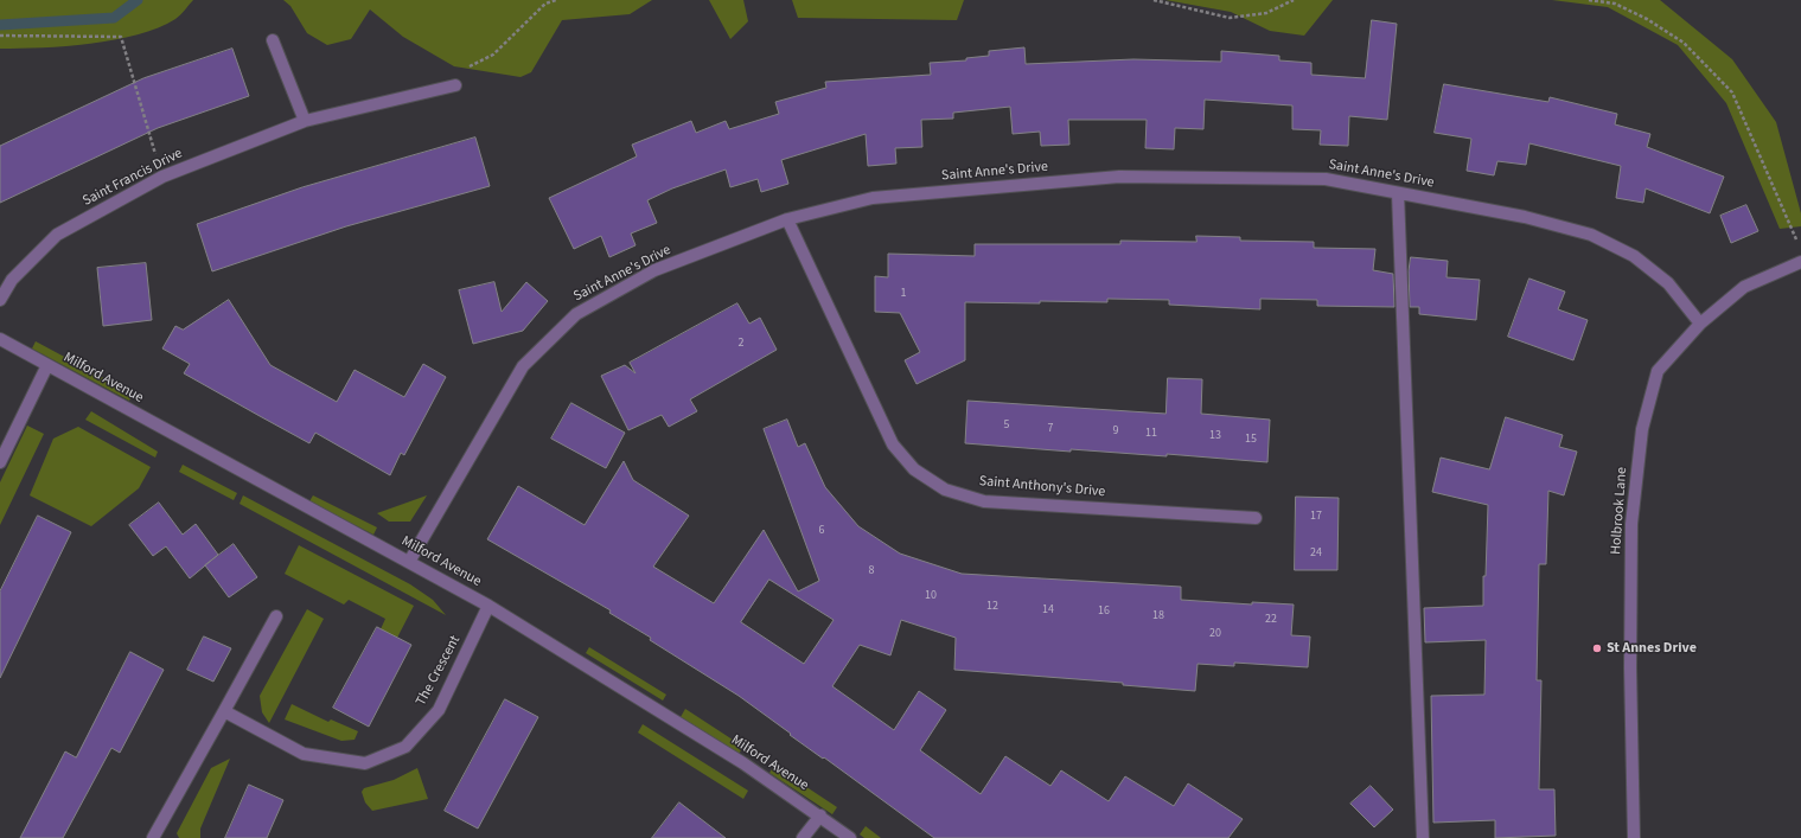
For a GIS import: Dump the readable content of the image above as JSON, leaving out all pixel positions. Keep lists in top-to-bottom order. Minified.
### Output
{"streets":{"street":["Saint Anne's Drive","Saint Francis Drive","Milford Avenue","Saint Anthony's Drive","Holbrook Lane","The Crescent"]},"crossings":[["Saint Anne's Drive","Milford Avenue"],["Saint Anne's Drive","Saint Anthony's Drive"],["Saint Anne's Drive","Holbrook Lane"],["Milford Avenue","The Crescent"]],"places":["St Annes Drive"],"house_numbers":["1","2","5","7","9","11","13","15","17","6","24","8","10","12","14","16","18","22","20"]}
